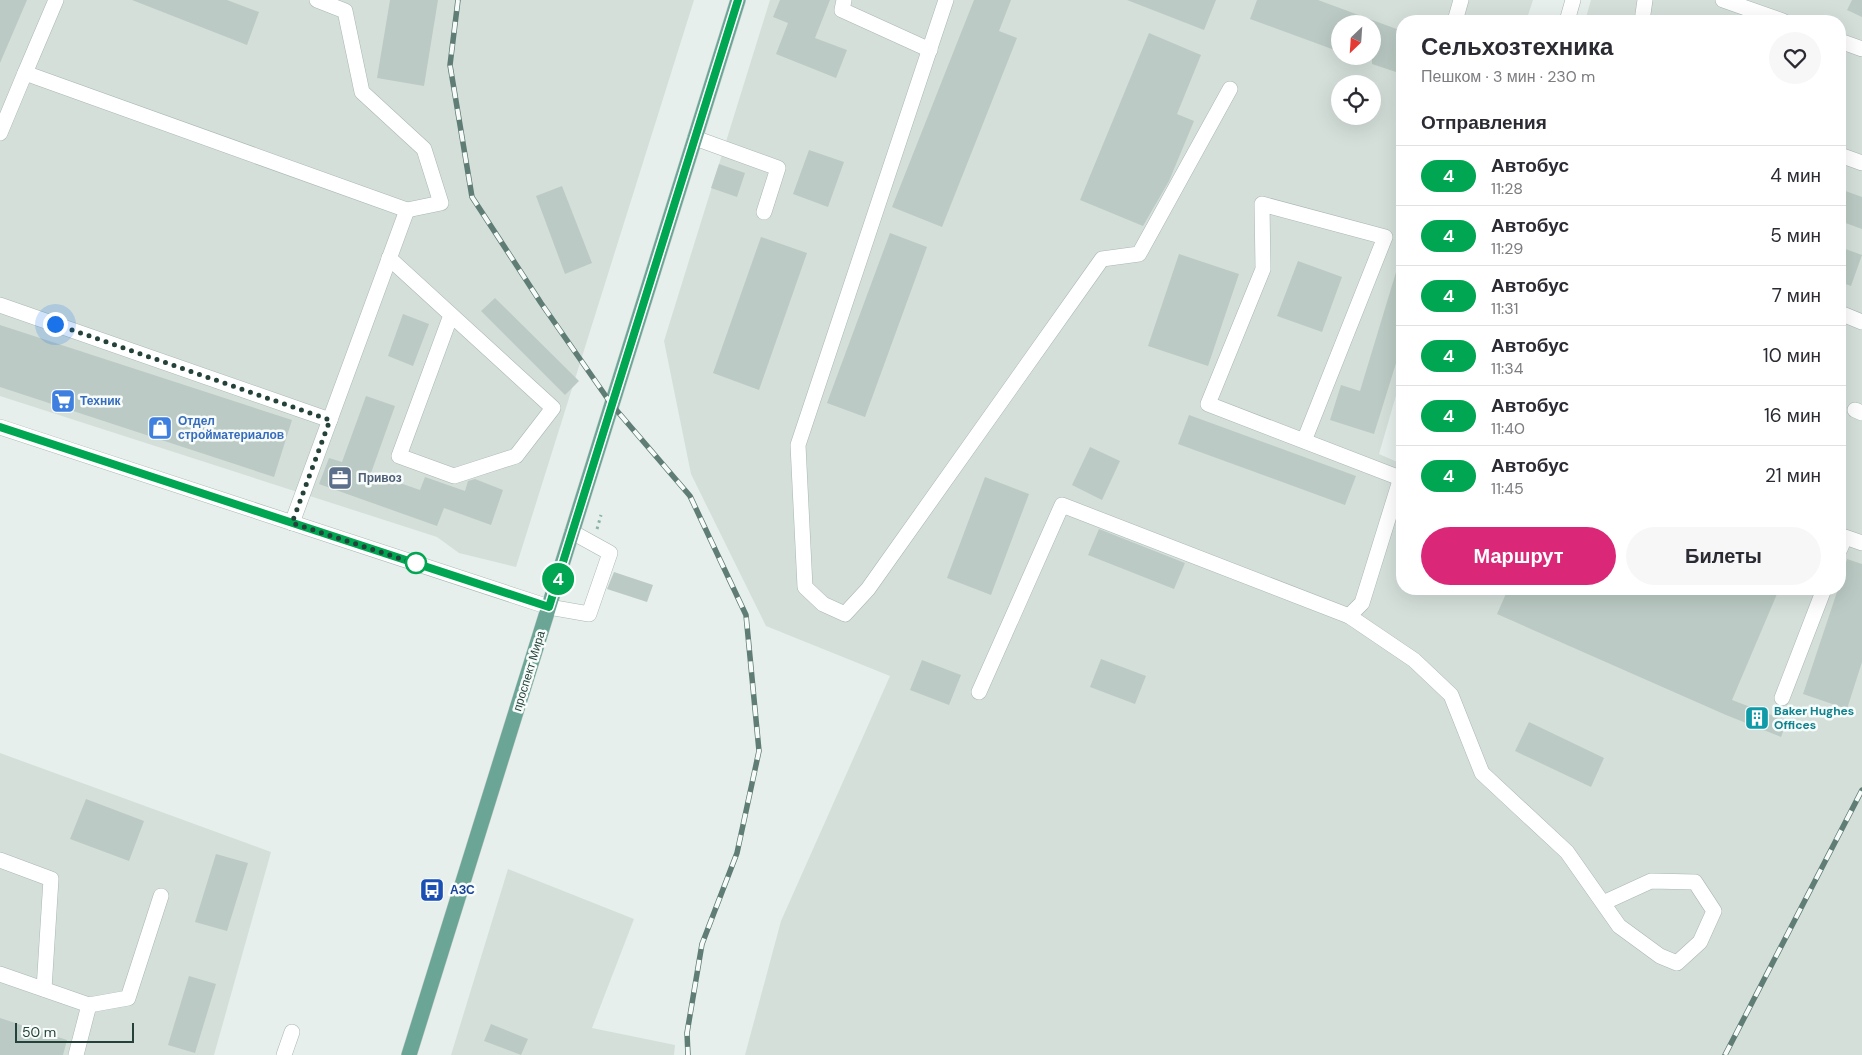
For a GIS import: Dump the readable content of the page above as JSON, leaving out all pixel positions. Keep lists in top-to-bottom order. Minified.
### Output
{"streets":{"main road":["проспект Мира"]},"places":{"supermarket":["Техник"],"shop":["Отдел стройматериалов"],"office":["Привоз"],"building":["Baker Hughes Offices"],"bus stop":["АЗС"]},"lines":["bus line 4"],"scale_bar":"50 m","north":"bottom left","page":{"on_map":"4","heading":[["Сельхозтехника","Пешком · 3 мин · 230 m"],"Отправления"],"list":[{"mark":"4","name":"Автобус","note":"11:28","value":"4 мин"},{"mark":"4","name":"Автобус","note":"11:29","value":"5 мин"},{"mark":"4","name":"Автобус","note":"11:31","value":"7 мин"},{"mark":"4","name":"Автобус","note":"11:34","value":"10 мин"},{"mark":"4","name":"Автобус","note":"11:40","value":"16 мин"},{"mark":"4","name":"Автобус","note":"11:45","value":"21 мин"}],"buttons":["Маршрут","Билеты"],"scale":"50 m"}}
